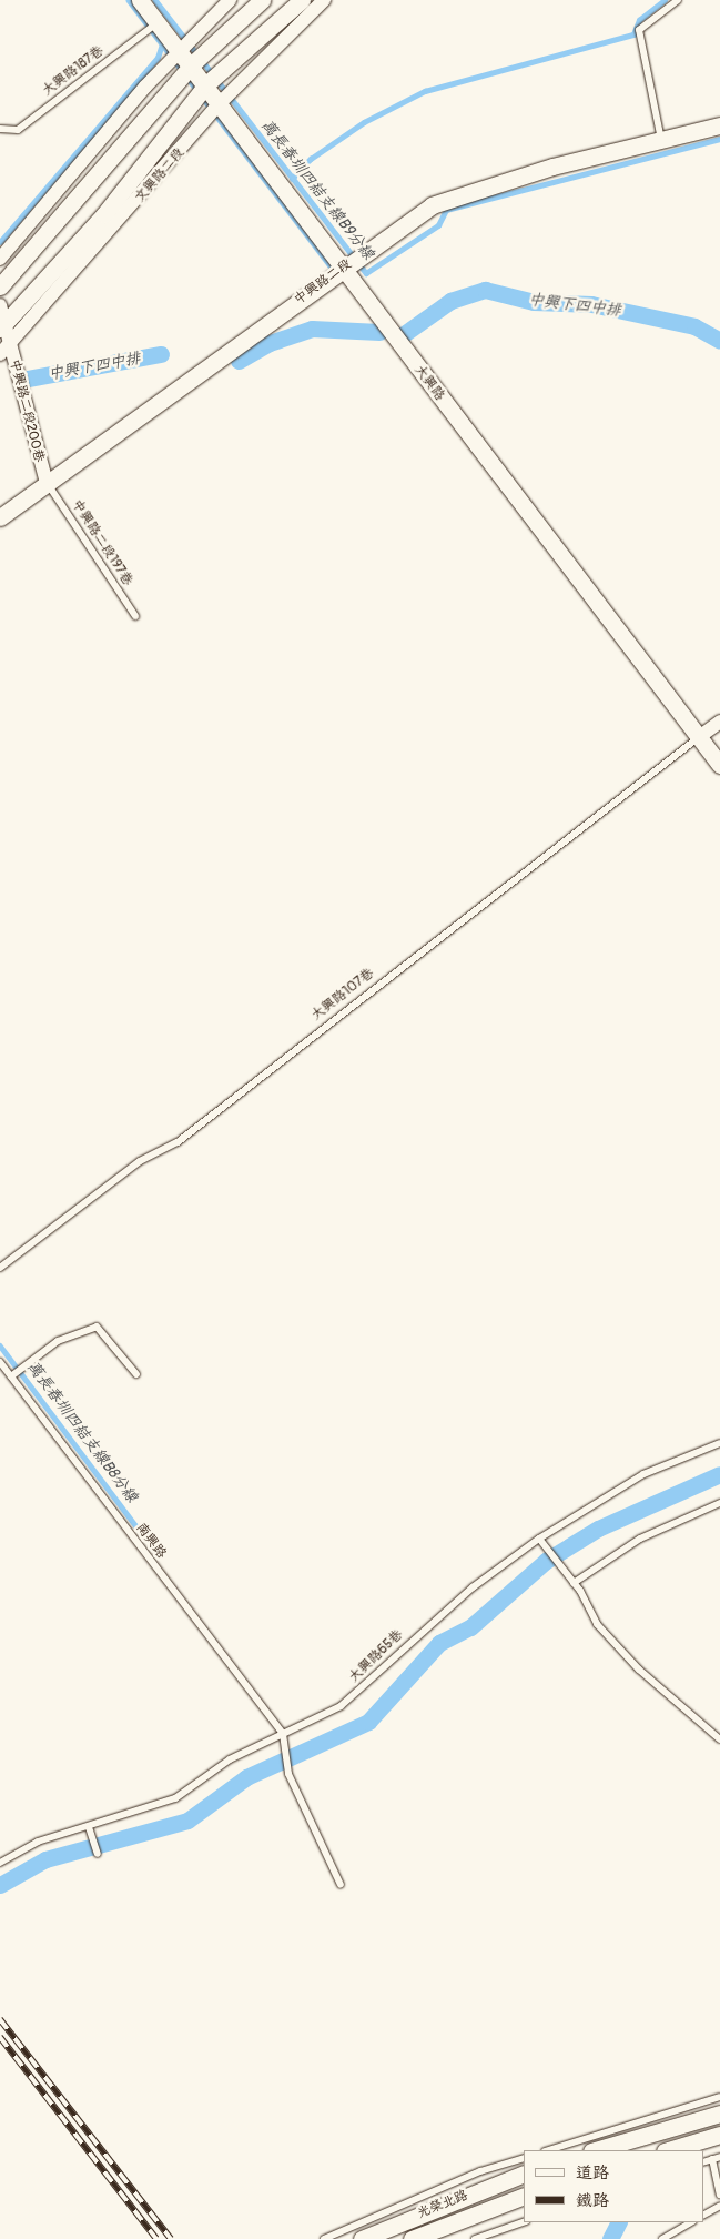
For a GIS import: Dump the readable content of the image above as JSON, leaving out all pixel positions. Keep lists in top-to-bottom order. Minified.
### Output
{"streets":{"street":["文興路二段","中興路二段","大興路","中興路二段200巷","光榮北路"],"lane":["大興路187巷","中興路二段197巷","大興路107巷","南興路","大興路65巷"]},"crossings":[["大興路187巷","大興路"],["文興路二段","大興路"],["文興路二段","中興路二段200巷"],["中興路二段","大興路"],["中興路二段","中興路二段200巷"],["中興路二段","中興路二段197巷"],["大興路","大興路107巷"],["中興路二段200巷","中興路二段197巷"],["南興路","大興路65巷"]],"water":["萬長春圳四結支線B9分線","中興下四中排","萬長春圳四結支線B8分線"],"legend":["道路","鐵路"]}
